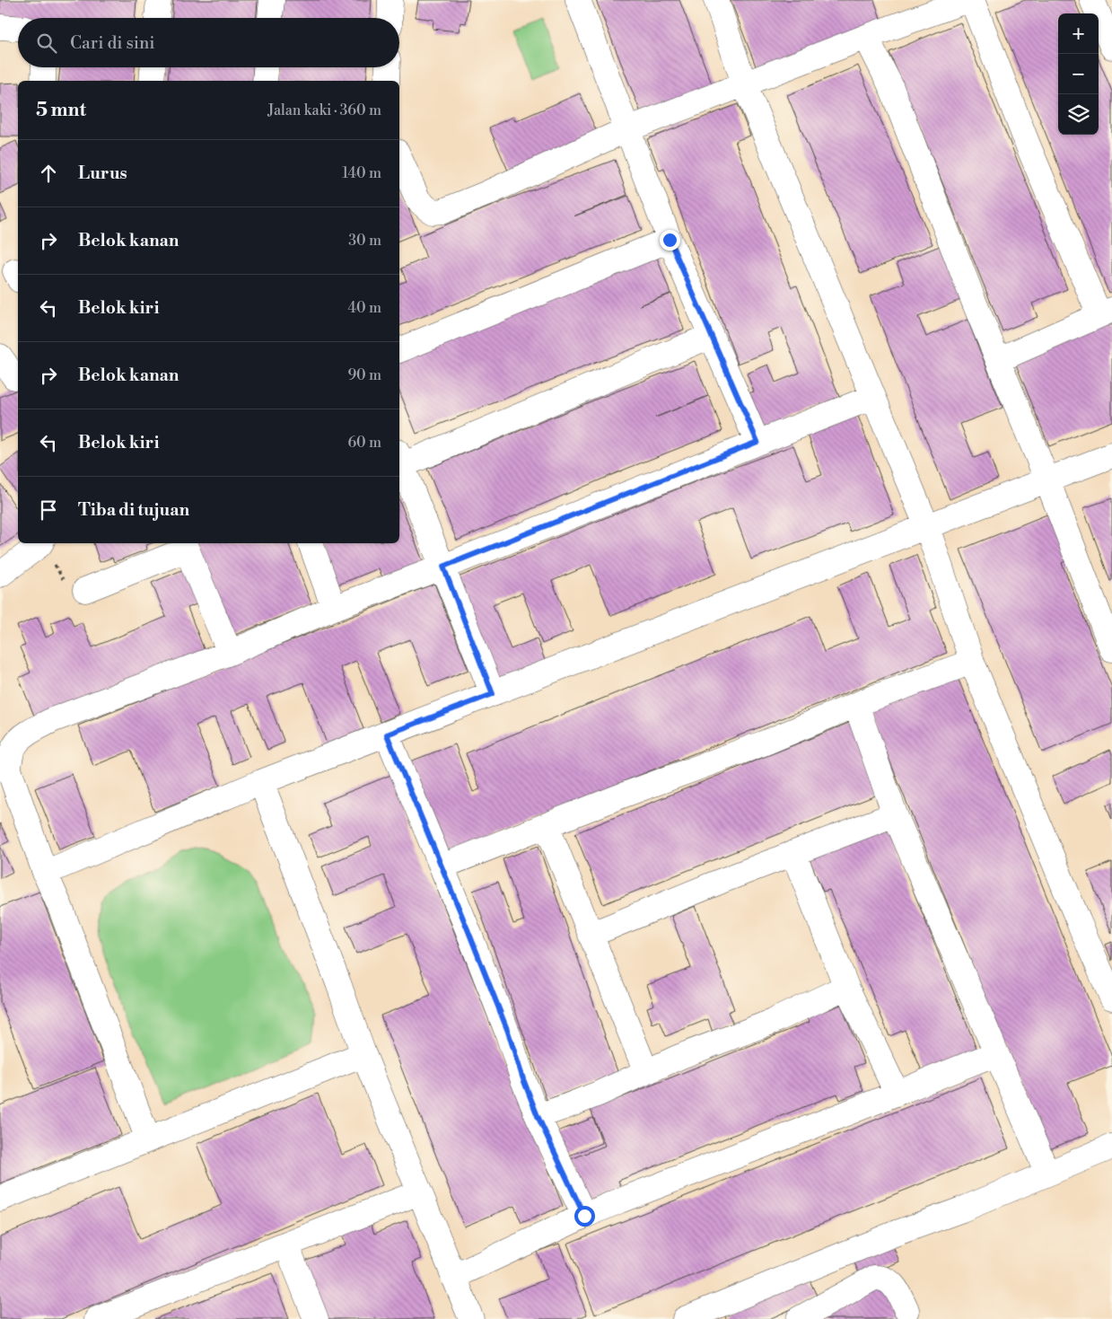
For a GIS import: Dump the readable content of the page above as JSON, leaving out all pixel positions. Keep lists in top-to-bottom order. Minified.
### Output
{"page":{"map_buttons":["+","−"],"search":"Cari di sini","heading":["5 mnt","Jalan kaki · 360 m"],"list":[["Lurus","140 m"],["Belok kanan","30 m"],["Belok kiri","40 m"],["Belok kanan","90 m"],["Belok kiri","60 m"],"Tiba di tujuan"]}}
